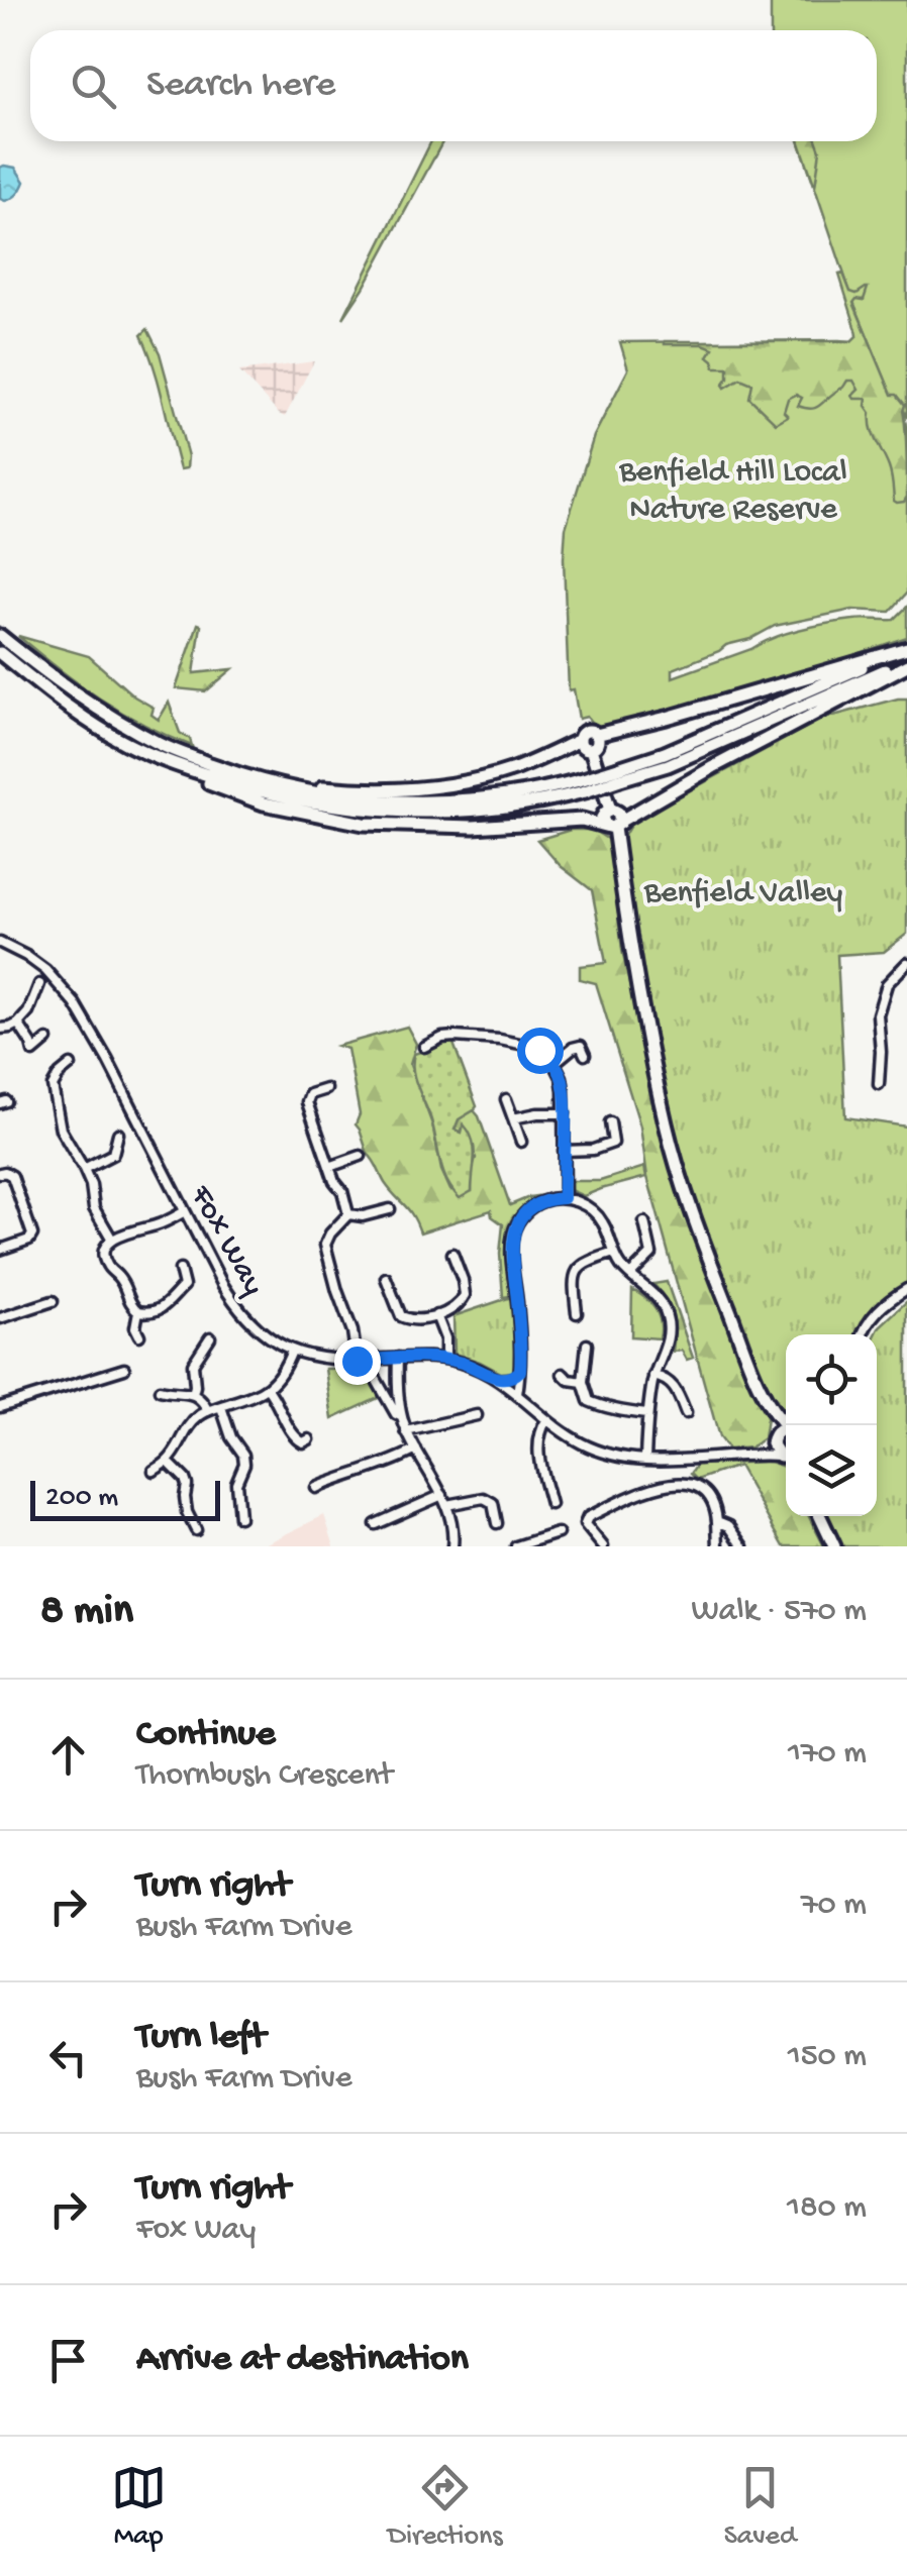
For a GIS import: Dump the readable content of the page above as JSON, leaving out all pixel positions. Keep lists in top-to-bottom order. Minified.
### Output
{"streets":{"street":["Fox Way"]},"parks":["Benfield Hill Local Nature Reserve","Benfield Valley"],"scale_bar":"200 m","page":{"search":"Search here","scale":"200 m","heading":["8 min","Walk · 570 m"],"list":[["Continue","Thornbush Crescent","170 m"],["Turn right","Bush Farm Drive","70 m"],["Turn left","Bush Farm Drive","150 m"],["Turn right","Fox Way","180 m"],"Arrive at destination"],"nav":["Map","Directions","Saved"]}}
